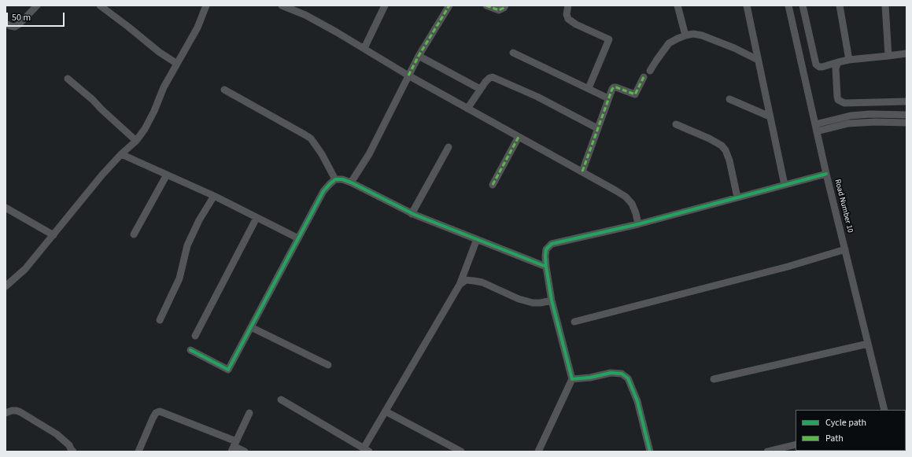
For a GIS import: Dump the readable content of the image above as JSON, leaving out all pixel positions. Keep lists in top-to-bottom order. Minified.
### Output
{"streets":{"street":["Road Number 10"]},"legend":["Cycle path","Path"],"scale_bar":"50 m"}
